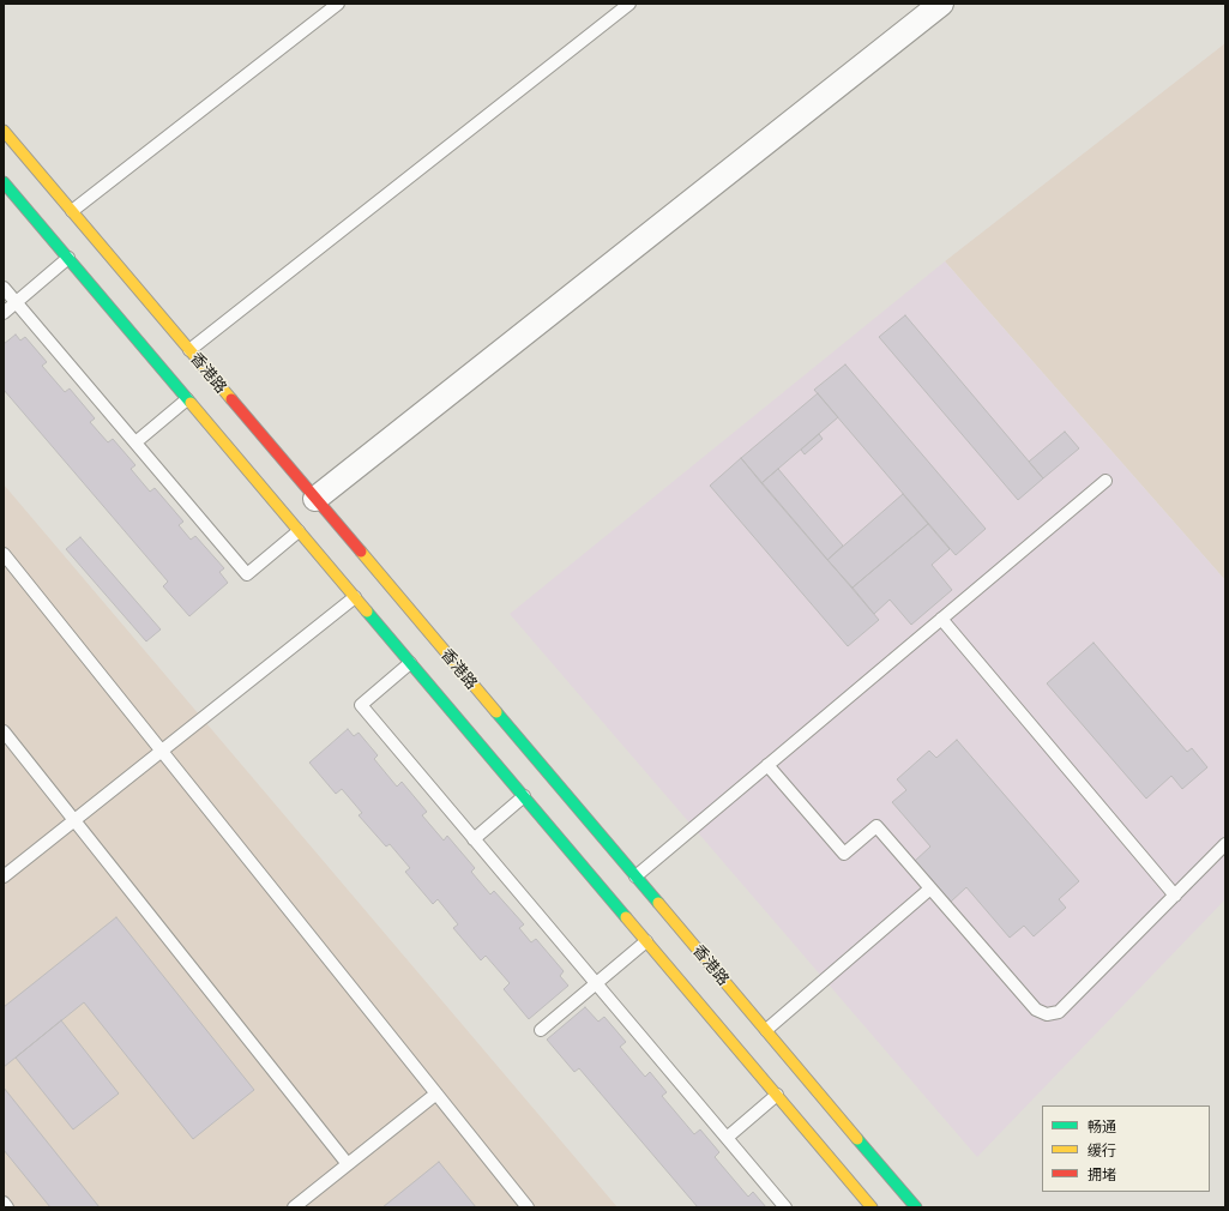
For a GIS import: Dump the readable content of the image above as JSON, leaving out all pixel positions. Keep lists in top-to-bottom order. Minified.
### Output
{"streets":{"main road":["香港路"]},"legend":["畅通","缓行","拥堵"]}
